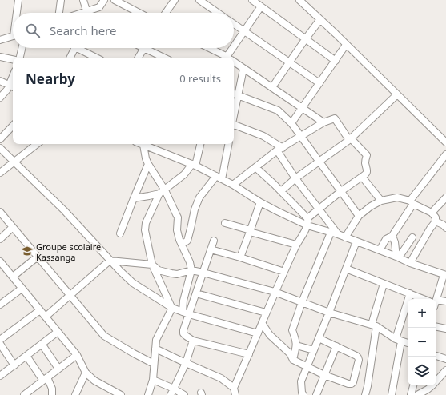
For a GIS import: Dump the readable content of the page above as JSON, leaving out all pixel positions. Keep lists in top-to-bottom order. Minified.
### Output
{"places":{"school or university":["Groupe scolaire Kassanga"]},"page":{"search":"Search here","heading":["Nearby","0 results"],"map_buttons":["+","−"]}}
